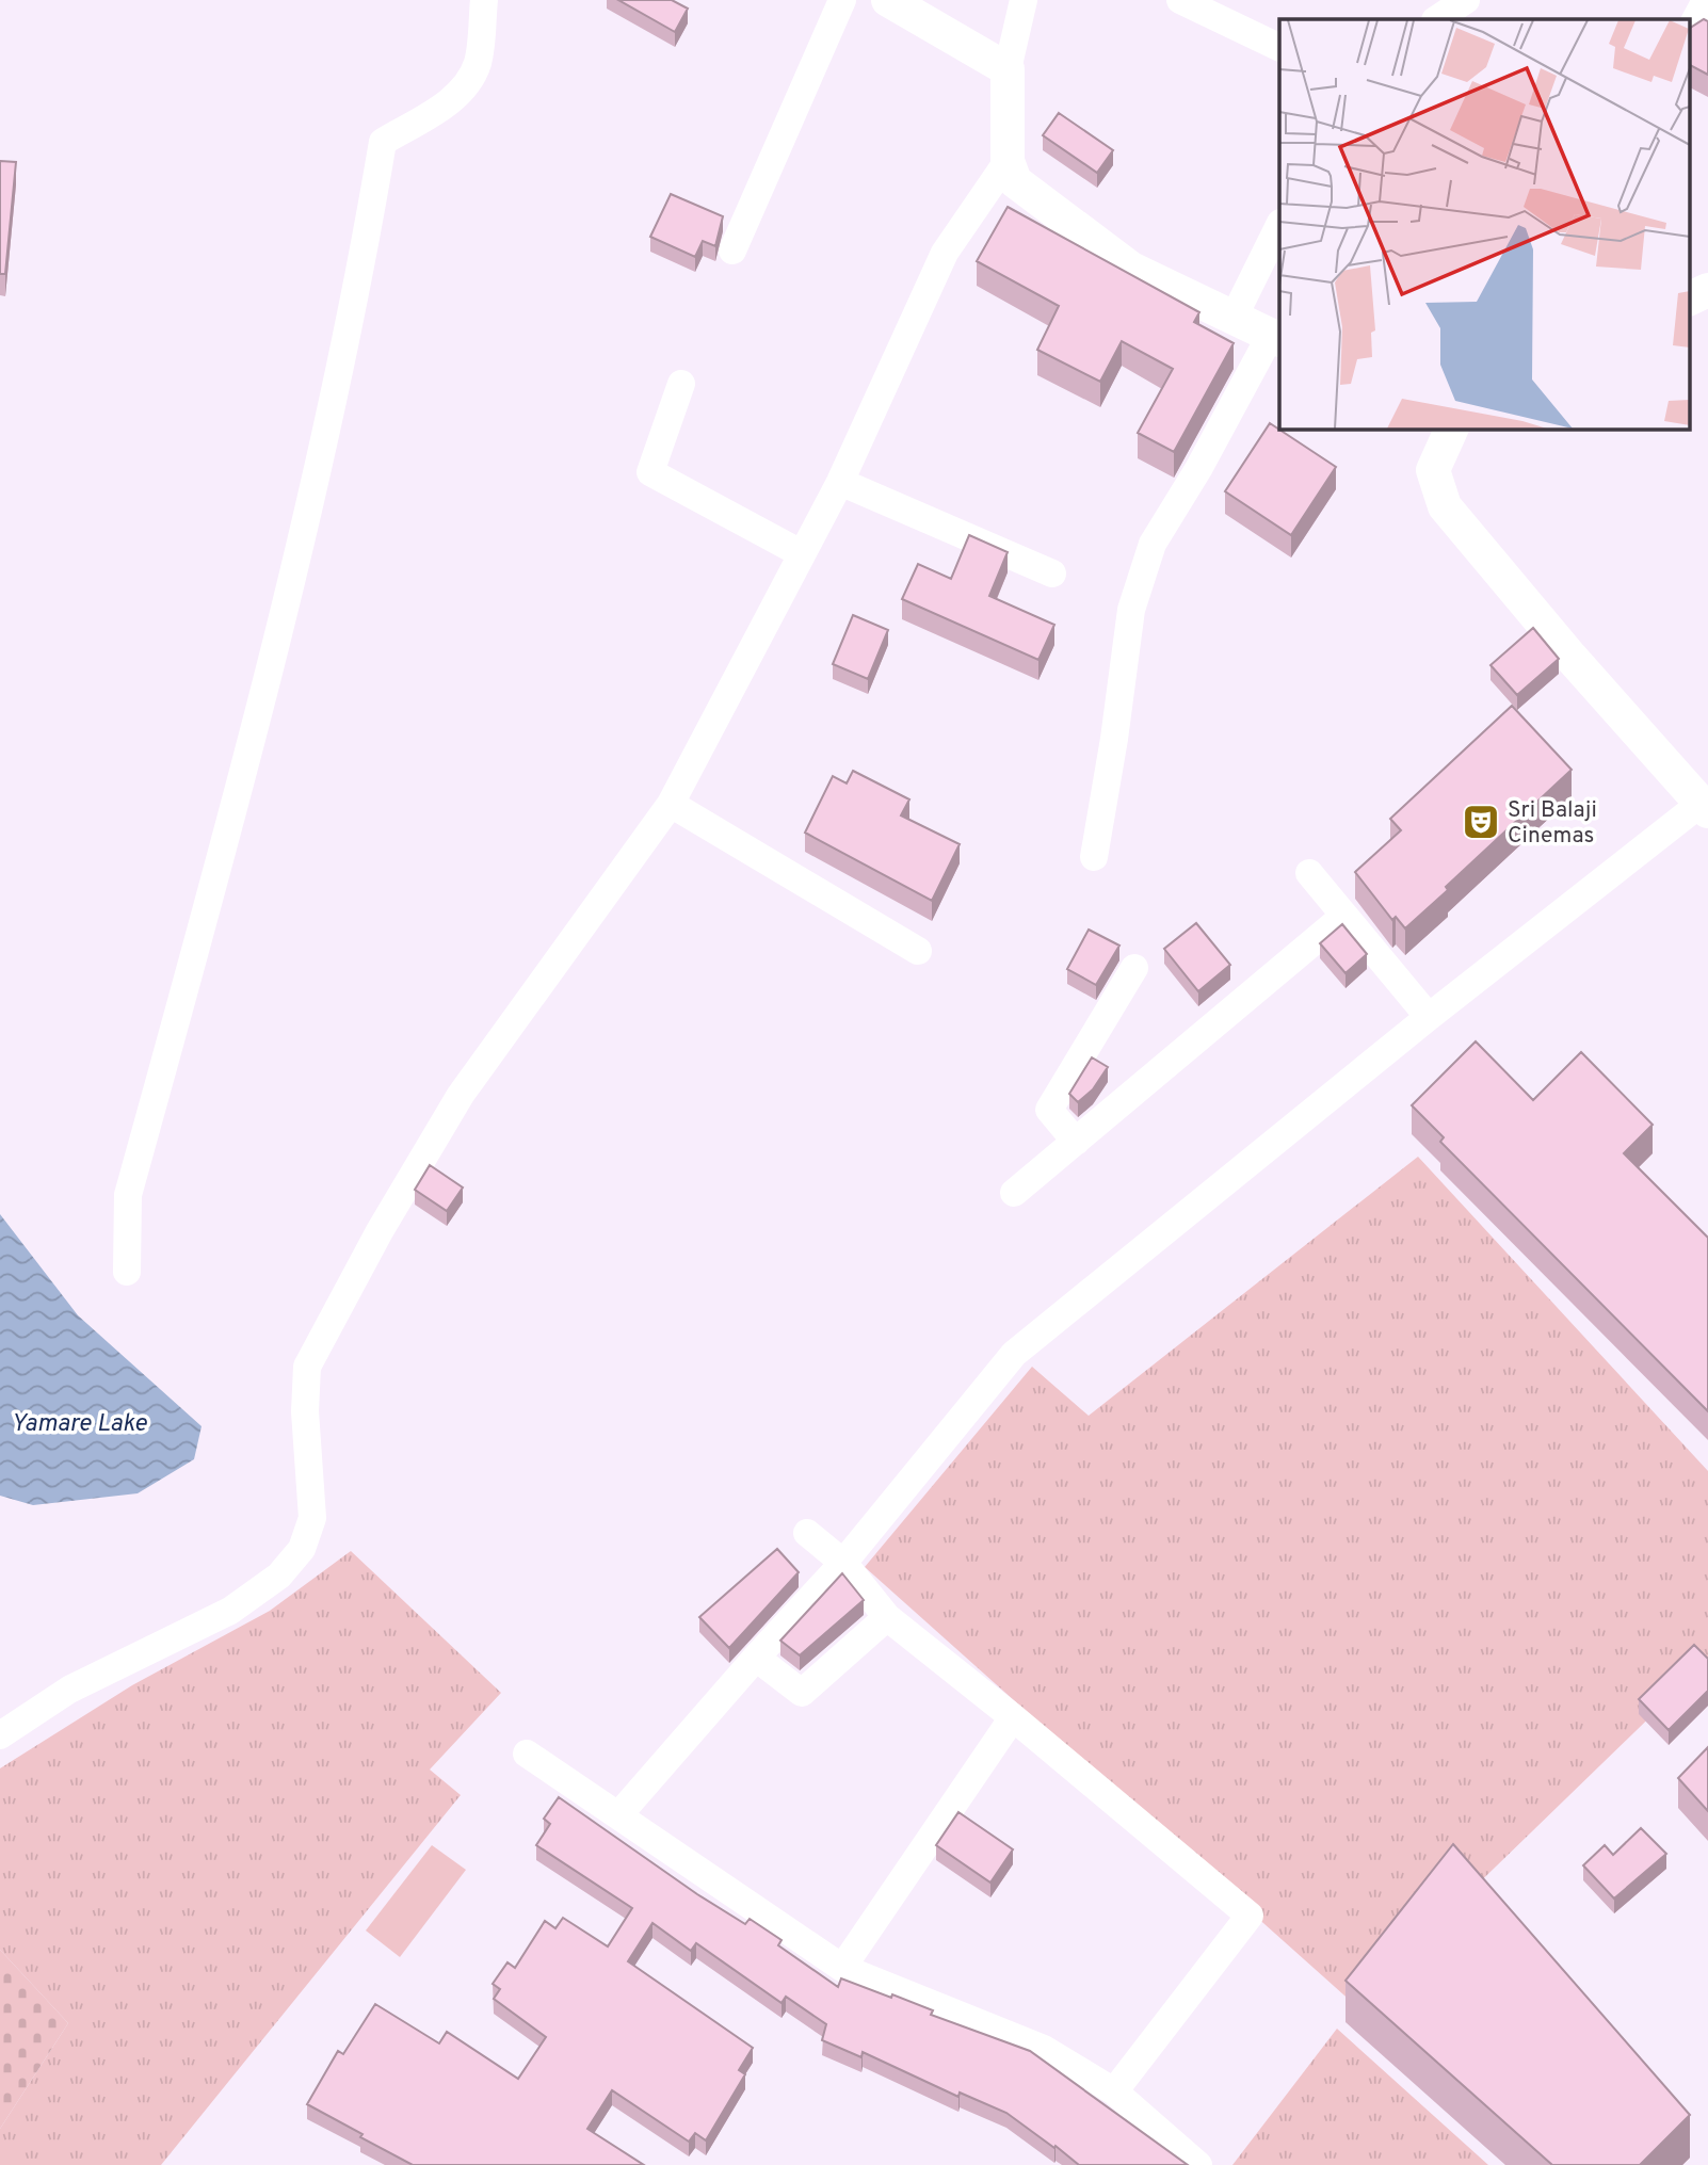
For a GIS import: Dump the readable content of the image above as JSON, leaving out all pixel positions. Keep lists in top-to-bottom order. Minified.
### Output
{"water":["Yamare Lake"],"places":{"theatre":["Sri Balaji Cinemas"]}}
